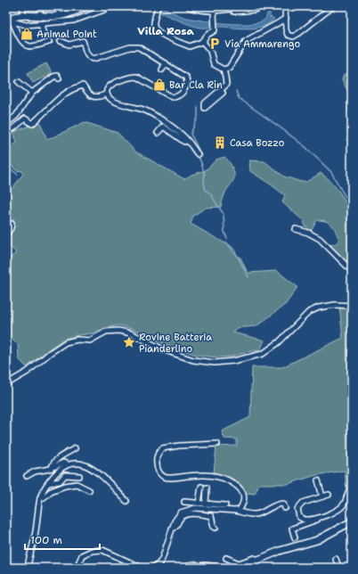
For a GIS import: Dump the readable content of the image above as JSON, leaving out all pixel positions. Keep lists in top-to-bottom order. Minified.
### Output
{"districts":["Villa Rosa"],"places":{"shop":["Animal Point","Bar Cla Rin"],"parking":["Via Ammarengo"],"building":["Casa Bozzo"],"place":["Rovine Batteria Pianderlino"]},"scale_bar":"100 m"}
